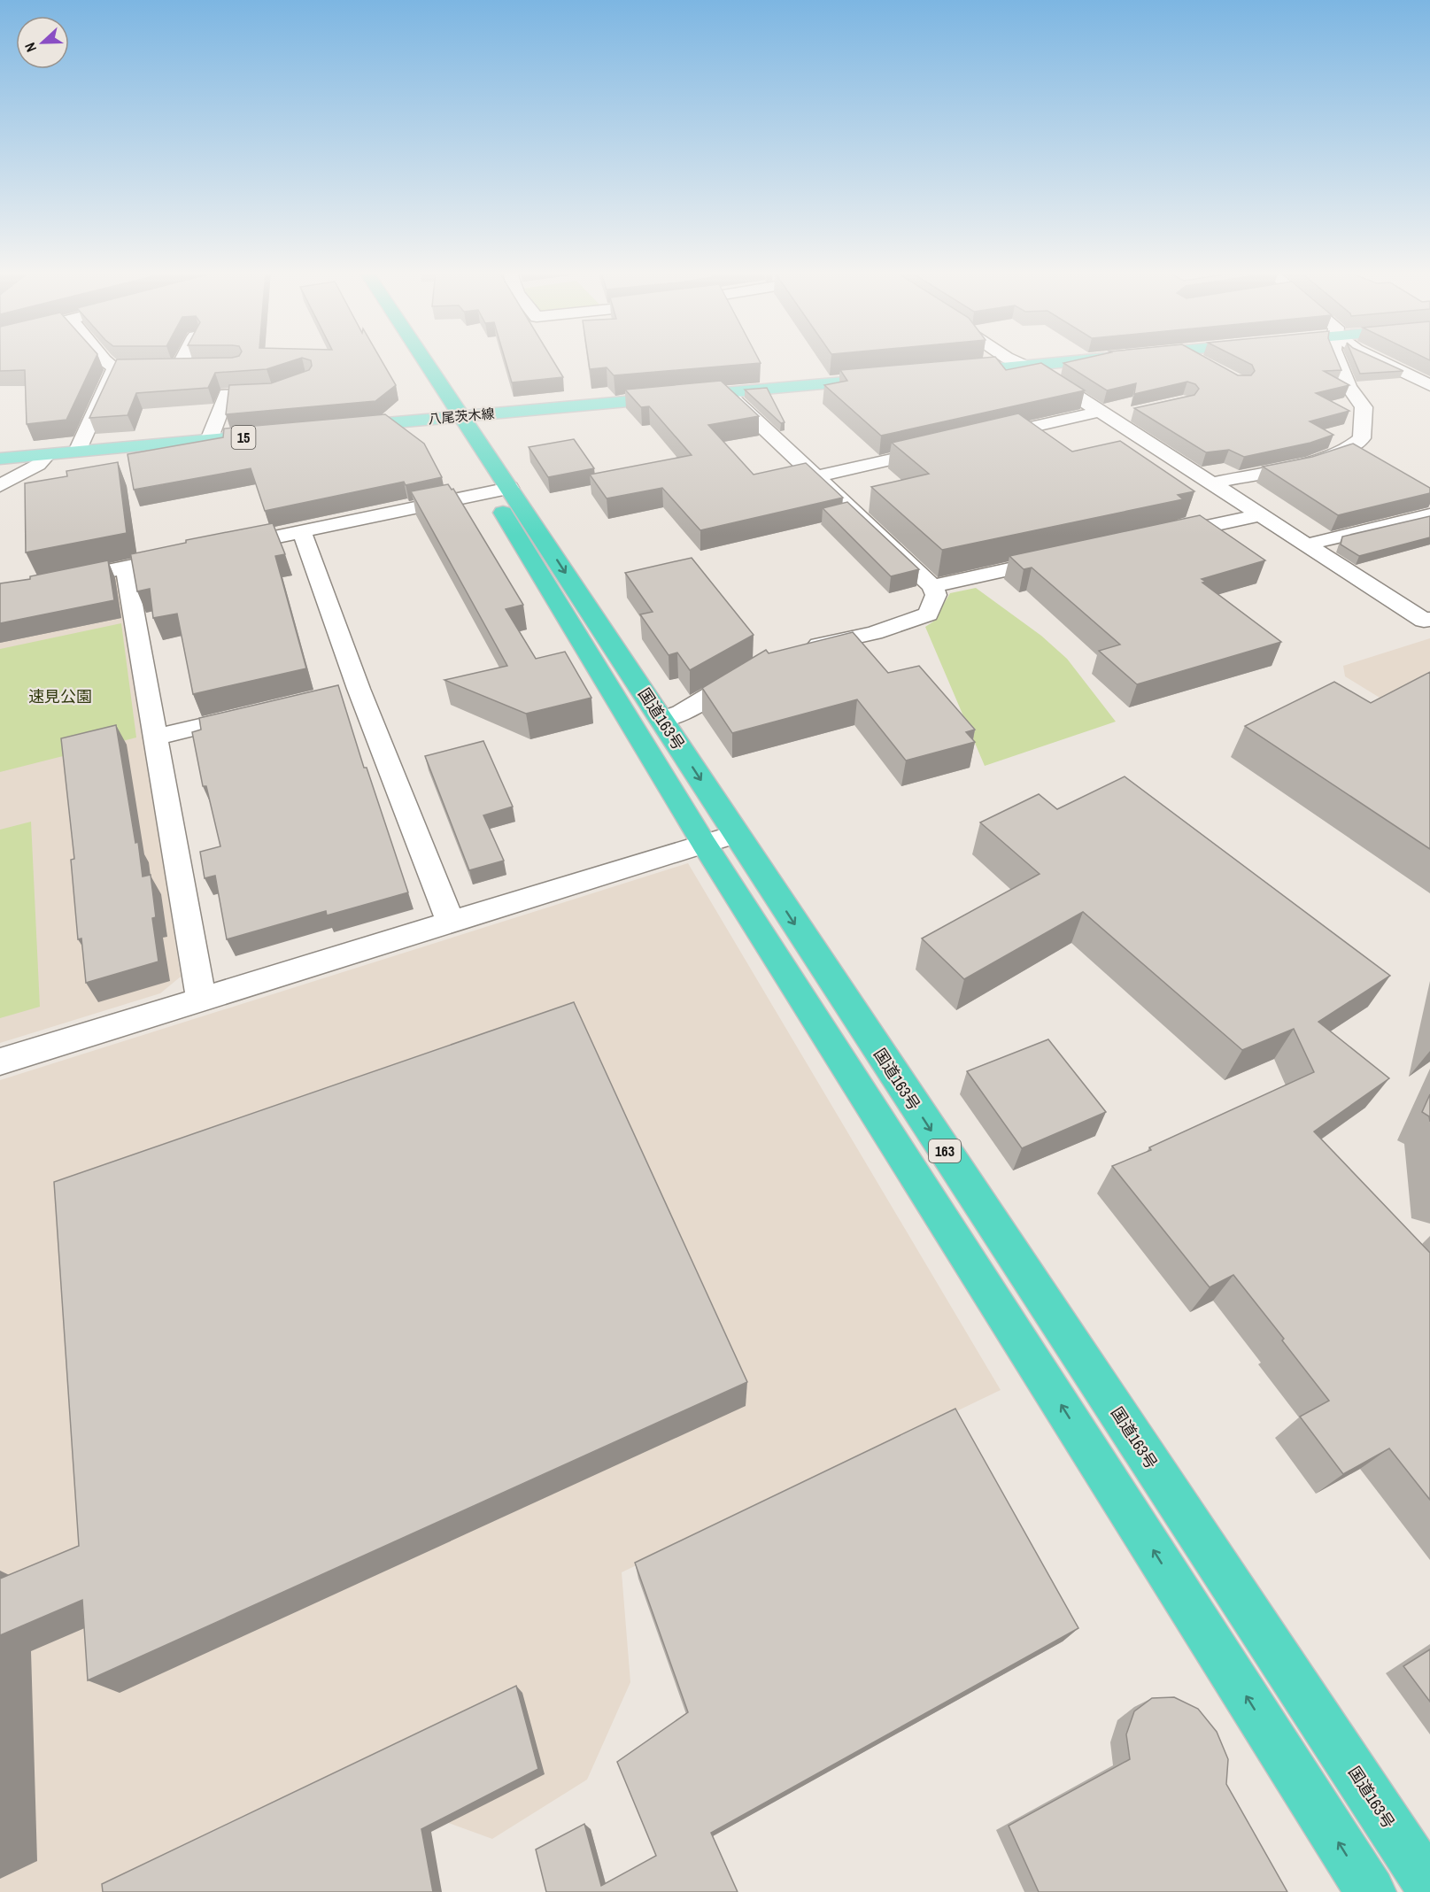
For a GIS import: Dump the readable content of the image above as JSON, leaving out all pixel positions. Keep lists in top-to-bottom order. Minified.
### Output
{"streets":{"highway":["国道163号","163"],"main road":["八尾茨木線","15"]},"crossings":[["八尾茨木線","国道163号"]],"parks":["速見公園"],"north":"left"}
